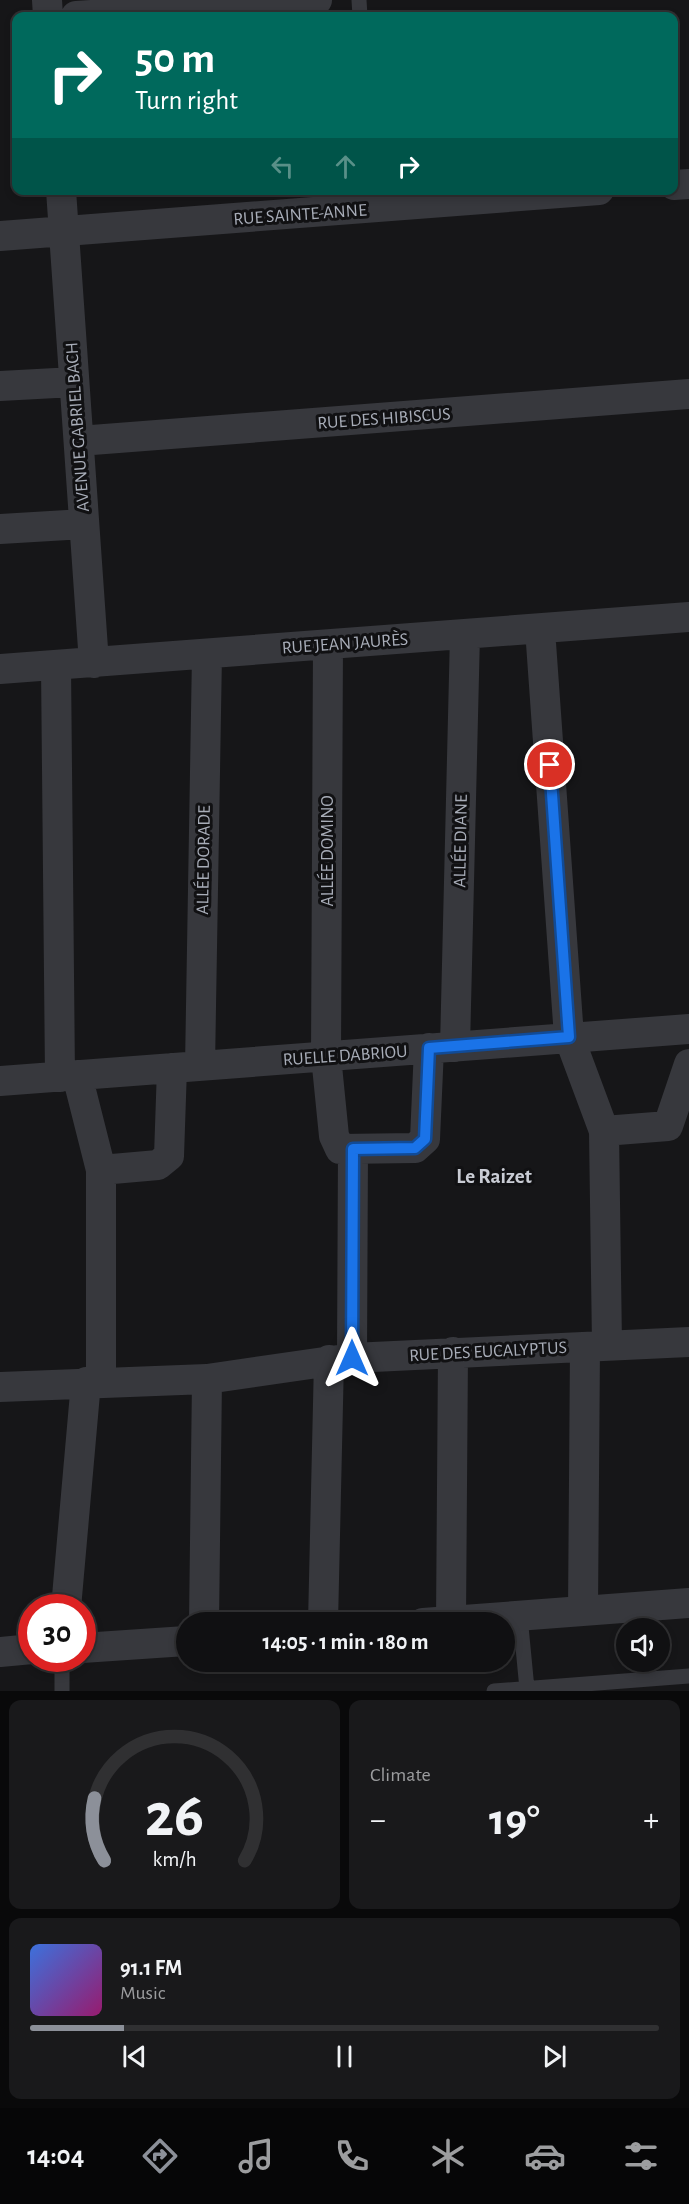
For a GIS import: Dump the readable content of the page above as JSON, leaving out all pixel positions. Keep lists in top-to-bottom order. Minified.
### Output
{"streets":{"street":["RUE SAINTE-ANNE","RUE DES HIBISCUS","AVENUE GABRIEL BACH","RUE JEAN JAURÈS","ALLÉE DIANE","ALLÉE DOMINO","ALLÉE DORADE","RUELLE DABRIOU","RUE DES EUCALYPTUS"]},"crossings":[["RUE SAINTE-ANNE","AVENUE GABRIEL BACH"],["RUE DES HIBISCUS","AVENUE GABRIEL BACH"],["AVENUE GABRIEL BACH","RUE JEAN JAURÈS"],["RUE JEAN JAURÈS","ALLÉE DIANE"],["RUE JEAN JAURÈS","ALLÉE DOMINO"],["RUE JEAN JAURÈS","ALLÉE DORADE"],["ALLÉE DIANE","ALLÉE DOMINO"],["ALLÉE DIANE","RUELLE DABRIOU"],["ALLÉE DOMINO","RUELLE DABRIOU"],["ALLÉE DORADE","RUELLE DABRIOU"]],"districts":["Le Raizet"],"page":{"turn":["50 m","Turn right"],"limit":"30","trip":"14:05 · 1 min · 180 m","tile":"Climate","heat":["−","19°","+"],"song":["91.1 FM","Music"],"tabs":"14:04","gauge":["26","km/h"]}}
